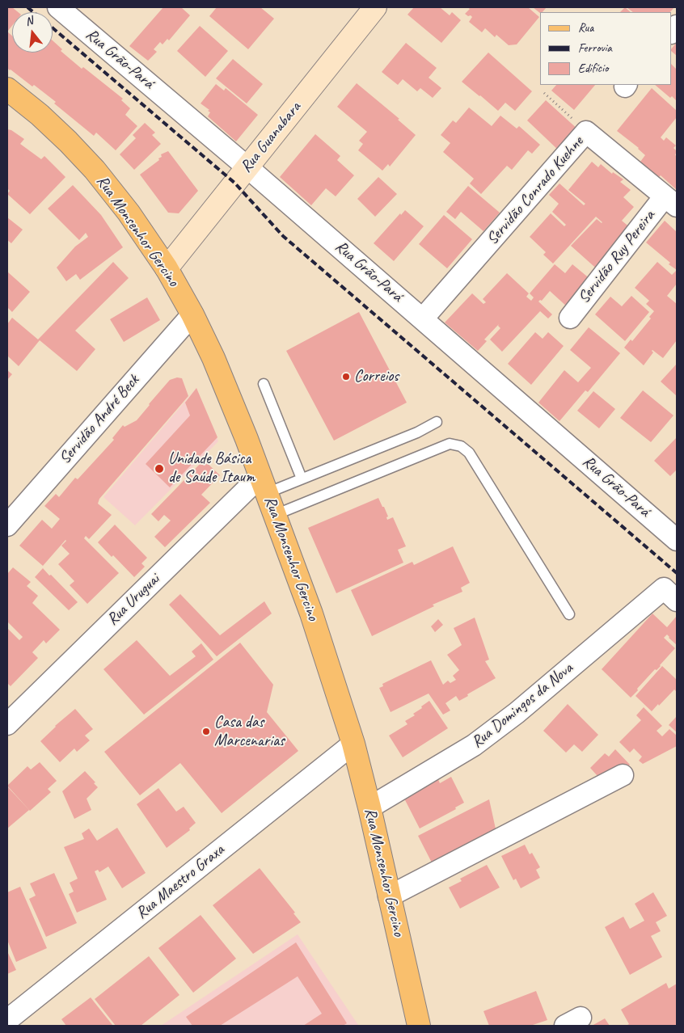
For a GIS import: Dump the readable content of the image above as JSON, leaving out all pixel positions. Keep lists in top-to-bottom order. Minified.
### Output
{"streets":{"main road":["Rua Guanabara","Rua Monsenhor Gercino"],"street":["Rua Grão-Pará","Servidão Conrado Kuehne","Servidão Ruy Pereira","Servidão André Beck","Rua Uruguai","Rua Domingos da Nova","Rua Maestro Graxa"]},"crossings":[["Rua Grão-Pará","Rua Guanabara"],["Rua Grão-Pará","Servidão Conrado Kuehne"],["Rua Guanabara","Rua Monsenhor Gercino"],["Servidão Conrado Kuehne","Servidão Ruy Pereira"],["Rua Monsenhor Gercino","Servidão André Beck"],["Rua Monsenhor Gercino","Rua Uruguai"],["Rua Monsenhor Gercino","Rua Domingos da Nova"],["Rua Monsenhor Gercino","Rua Maestro Graxa"]],"places":["Correios","Unidade Básica de Saúde Itaum","Casa das Marcenarias"],"legend":["Rua","Ferrovia","Edifício"],"north":"top"}
